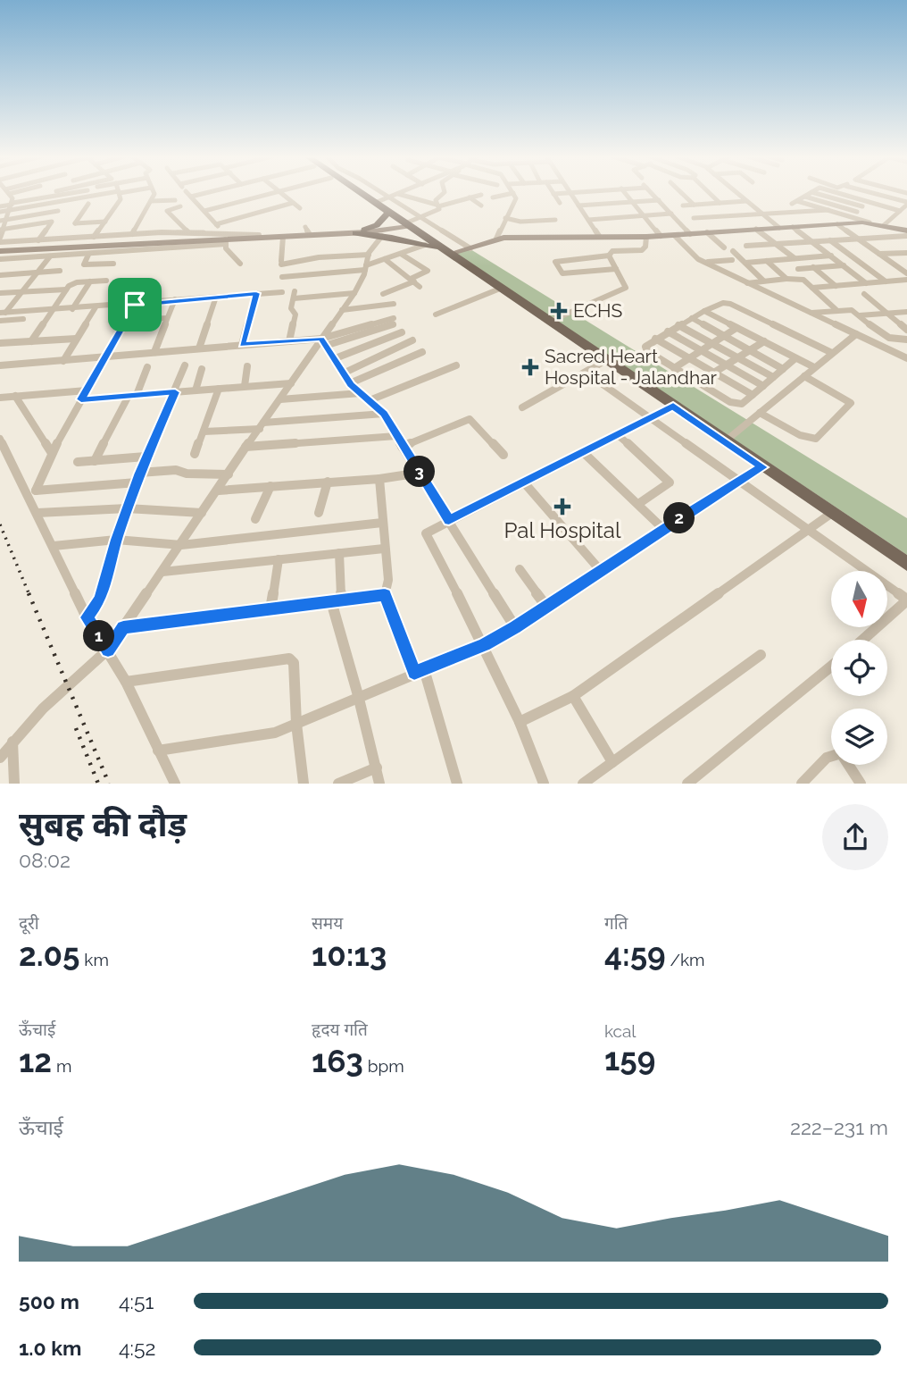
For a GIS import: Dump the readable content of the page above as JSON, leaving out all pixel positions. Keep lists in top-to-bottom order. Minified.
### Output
{"places":{"health":["ECHS","Sacred Heart Hospital - Jalandhar","Pal Hospital"]},"north":"bottom","page":{"pins":["3","2","1"],"heading":["सुबह की दौड़","08:02"],"stats":[["दूरी","2.05 km"],["समय","10:13"],["गति","4:59 /km"],["ऊँचाई","12 m"],["हृदय गति","163 bpm"],["kcal","159"]],"chart":["ऊँचाई","222–231 m"],"list":[{"name":"500 m","note":"4:51"},{"name":"1.0 km","note":"4:52"}]}}
